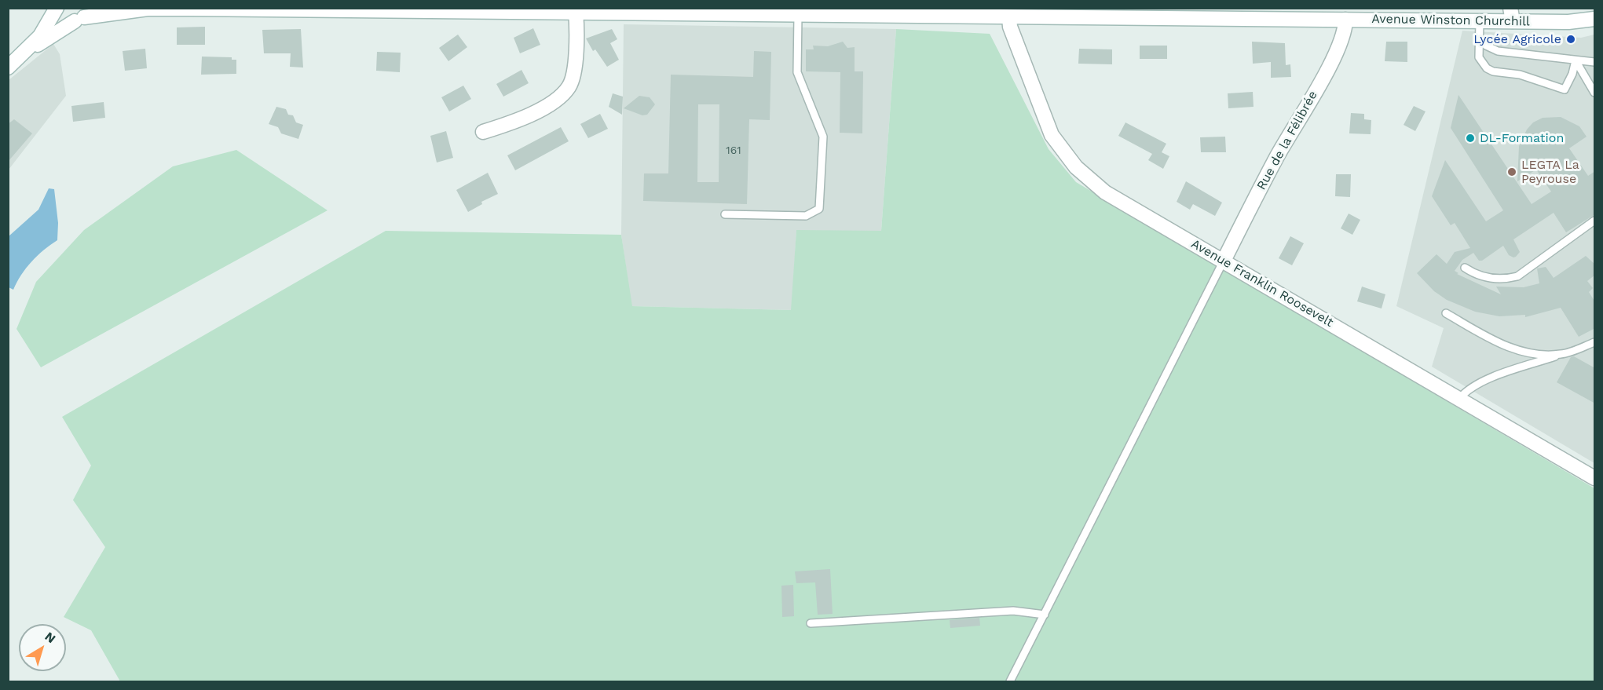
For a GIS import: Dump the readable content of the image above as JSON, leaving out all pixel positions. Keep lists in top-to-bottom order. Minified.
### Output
{"streets":{"main road":["Avenue Winston Churchill","Rue de la Félibrée","Avenue Franklin Roosevelt"]},"crossings":[["Avenue Winston Churchill","Rue de la Félibrée"],["Avenue Winston Churchill","Avenue Franklin Roosevelt"],["Rue de la Félibrée","Avenue Franklin Roosevelt"]],"places":["Lycée Agricole","DL-Formation","LEGTA La Peyrouse"],"house_numbers":["161"],"north":"top right"}
